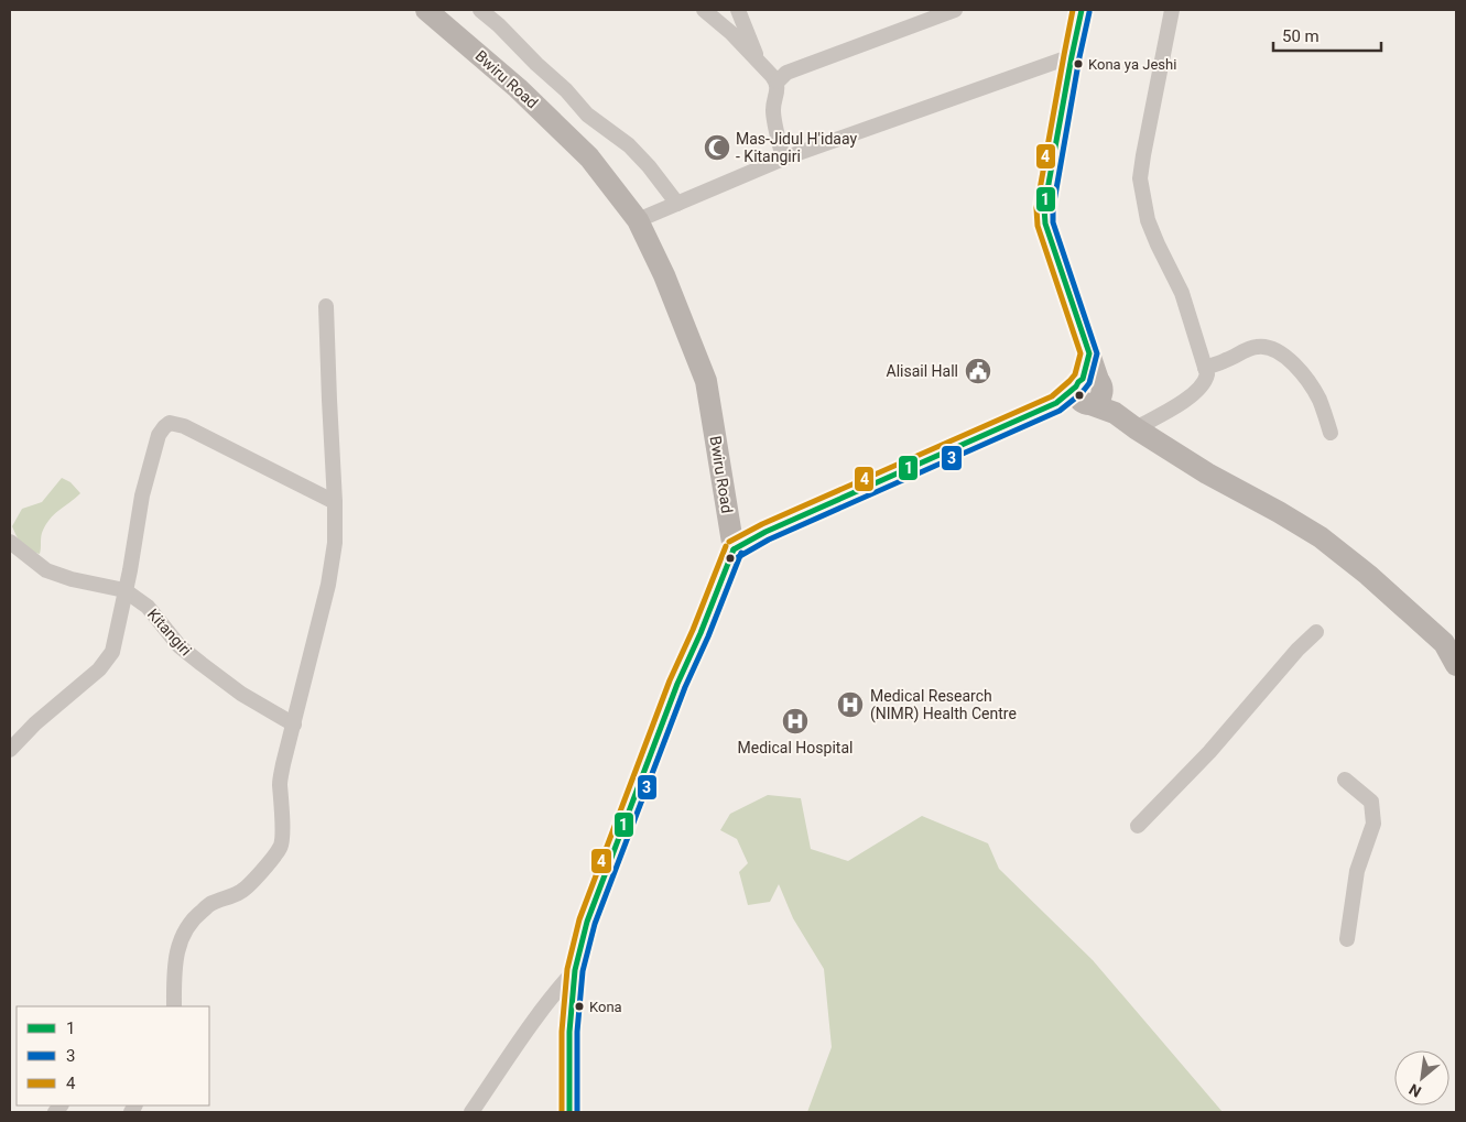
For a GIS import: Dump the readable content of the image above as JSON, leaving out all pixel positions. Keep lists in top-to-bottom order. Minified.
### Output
{"streets":{"main road":["Bwiru Road"],"street":["Kitangiri"]},"places":{"other":["Kona ya Jeshi","Kona"],"mosque":["Mas-Jidul H'idaay - Kitangiri"],"public building":["Alisail Hall"],"hospital":["Medical Research (NIMR) Health Centre","Medical Hospital"]},"lines":["transit line 1","transit line 4","transit line 3"],"legend":["1","3","4"],"scale_bar":"50 m","north":"bottom left"}
